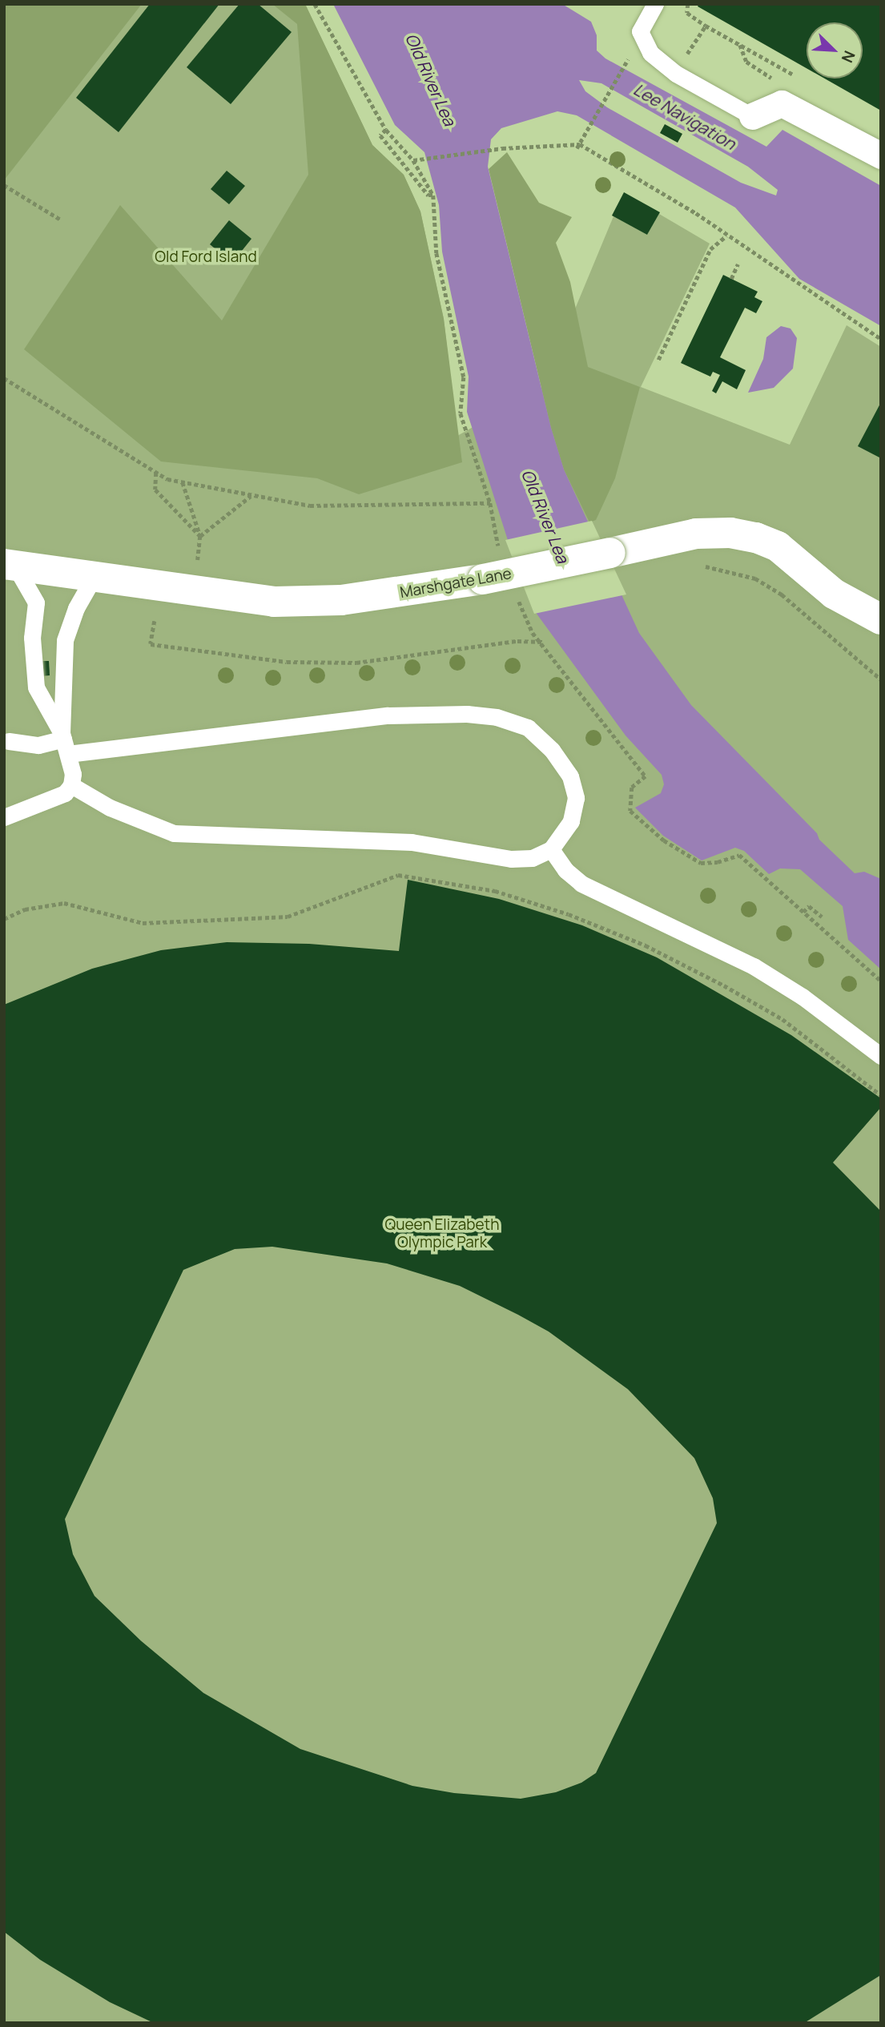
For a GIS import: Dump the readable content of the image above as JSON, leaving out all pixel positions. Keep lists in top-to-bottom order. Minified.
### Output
{"streets":{"street":["Marshgate Lane"]},"water":["Old River Lea","Lee Navigation"],"parks":["Old Ford Island","Queen Elizabeth Olympic Park"],"north":"bottom right"}
